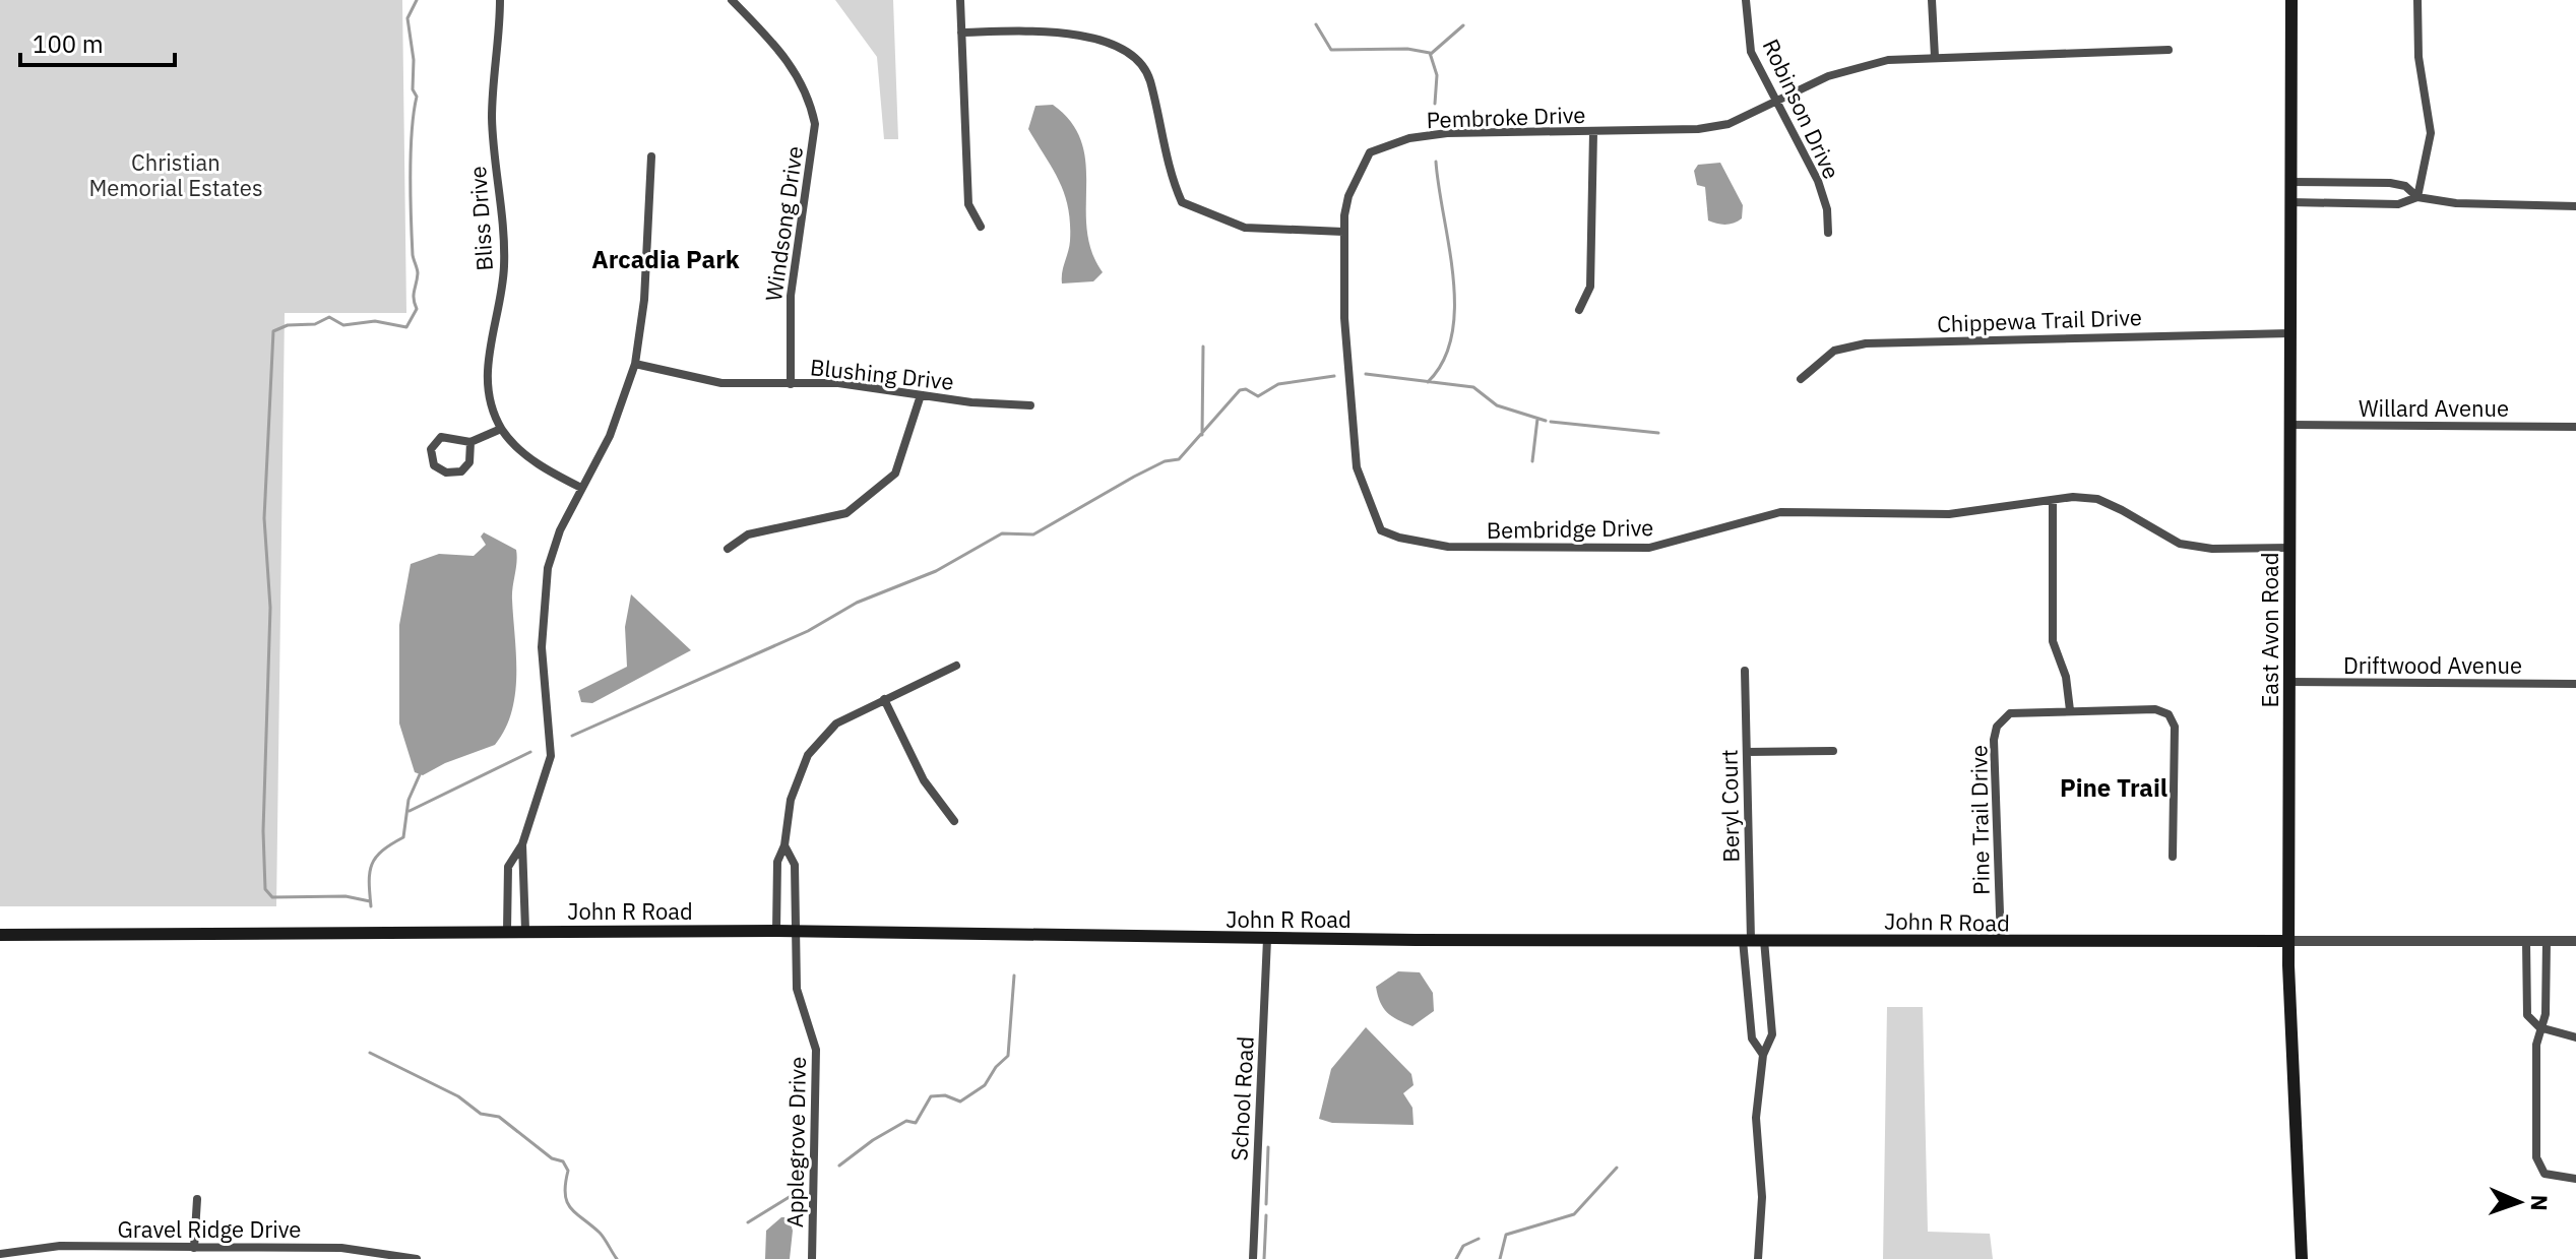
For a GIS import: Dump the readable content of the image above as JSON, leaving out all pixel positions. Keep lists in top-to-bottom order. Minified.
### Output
{"streets":{"main road":["East Avon Road","John R Road"],"street":["Robinson Drive","Pembroke Drive","Bliss Drive","Windsong Drive","Chippewa Trail Drive","Blushing Drive","Willard Avenue","Bembridge Drive","Driftwood Avenue","Beryl Court","Pine Trail Drive","School Road","Applegrove Drive","Gravel Ridge Drive"]},"crossings":[["Robinson Drive","Pembroke Drive"],["Pembroke Drive","Bembridge Drive"],["Windsong Drive","Blushing Drive"],["Chippewa Trail Drive","East Avon Road"],["Willard Avenue","East Avon Road"],["Bembridge Drive","East Avon Road"],["East Avon Road","Driftwood Avenue"],["East Avon Road","John R Road"],["Beryl Court","John R Road"],["Pine Trail Drive","John R Road"],["John R Road","School Road"],["John R Road","Applegrove Drive"]],"districts":["Arcadia Park","Pine Trail"],"parks":["Christian Memorial Estates"],"scale_bar":"100 m","north":"right"}
